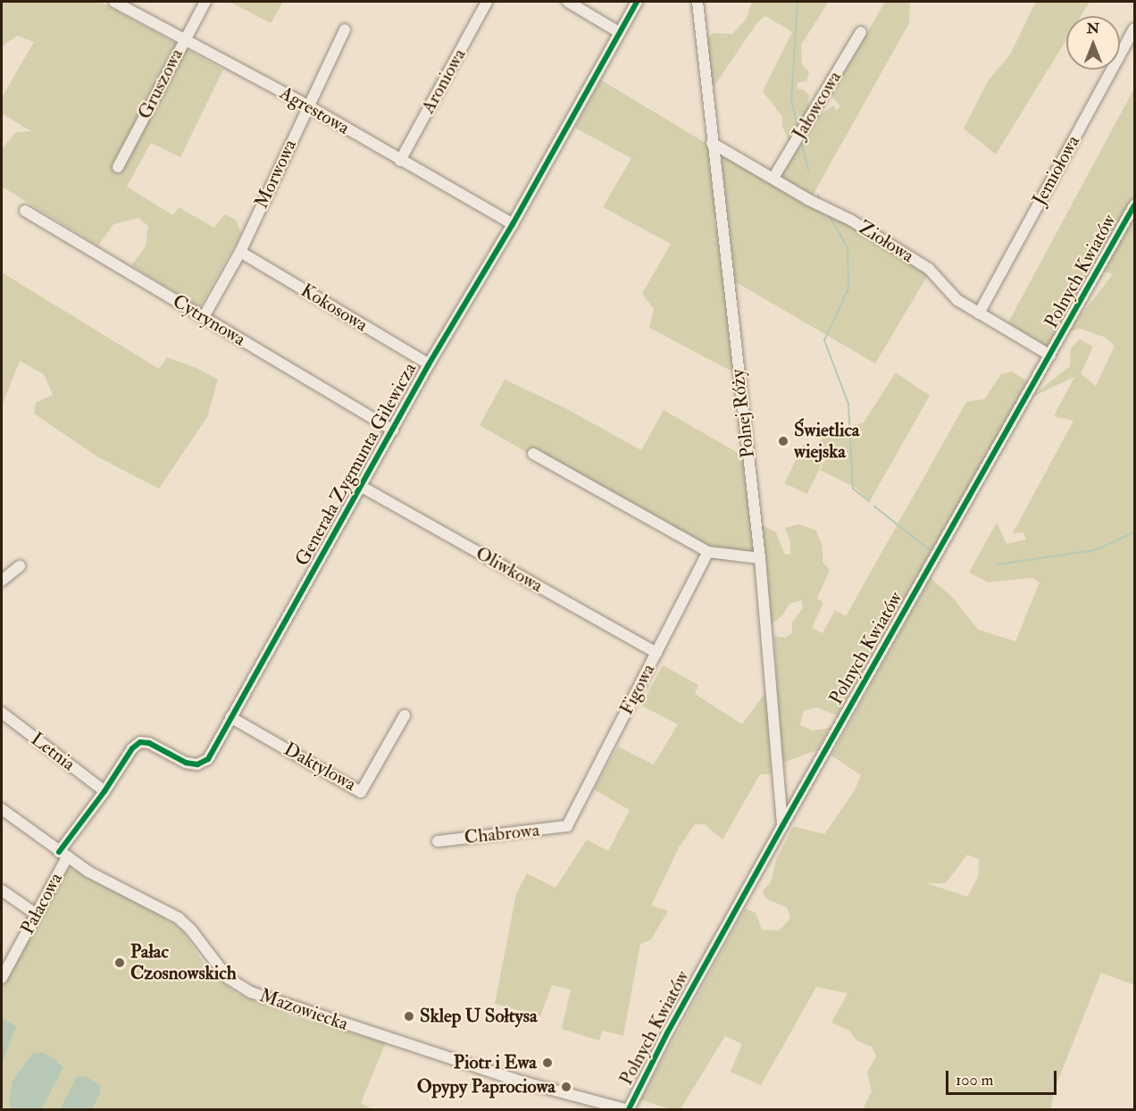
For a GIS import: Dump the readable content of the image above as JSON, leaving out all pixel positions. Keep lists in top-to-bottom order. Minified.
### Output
{"streets":{"street":["Aroniowa","Gruszowa","Jałowcowa","Agrestowa","Jemiołowa","Morwowa","Ziołowa","Polnych Kwiatów","Kokosowa","Cytrynowa","Polnej Róży","Generała Zygmunta Gilewicza","Oliwkowa","Figowa","Letnia","Daktylowa","Chabrowa","Pałacowa","Mazowiecka"]},"crossings":[["Aroniowa","Agrestowa"],["Gruszowa","Agrestowa"],["Jałowcowa","Ziołowa"],["Agrestowa","Morwowa"],["Agrestowa","Generała Zygmunta Gilewicza"],["Jemiołowa","Ziołowa"],["Morwowa","Kokosowa"],["Morwowa","Cytrynowa"],["Ziołowa","Polnych Kwiatów"],["Ziołowa","Polnej Róży"],["Polnych Kwiatów","Polnej Róży"],["Polnych Kwiatów","Mazowiecka"],["Kokosowa","Generała Zygmunta Gilewicza"],["Cytrynowa","Generała Zygmunta Gilewicza"],["Generała Zygmunta Gilewicza","Oliwkowa"],["Generała Zygmunta Gilewicza","Letnia"],["Generała Zygmunta Gilewicza","Daktylowa"],["Generała Zygmunta Gilewicza","Pałacowa"],["Generała Zygmunta Gilewicza","Mazowiecka"],["Oliwkowa","Figowa"],["Figowa","Chabrowa"],["Pałacowa","Mazowiecka"]],"places":["Świetlica wiejska","Pałac Czosnowskich","Sklep U Sołtysa","Piotr i Ewa","Opypy Paprociowa"],"scale_bar":"100 m","north":"top"}
